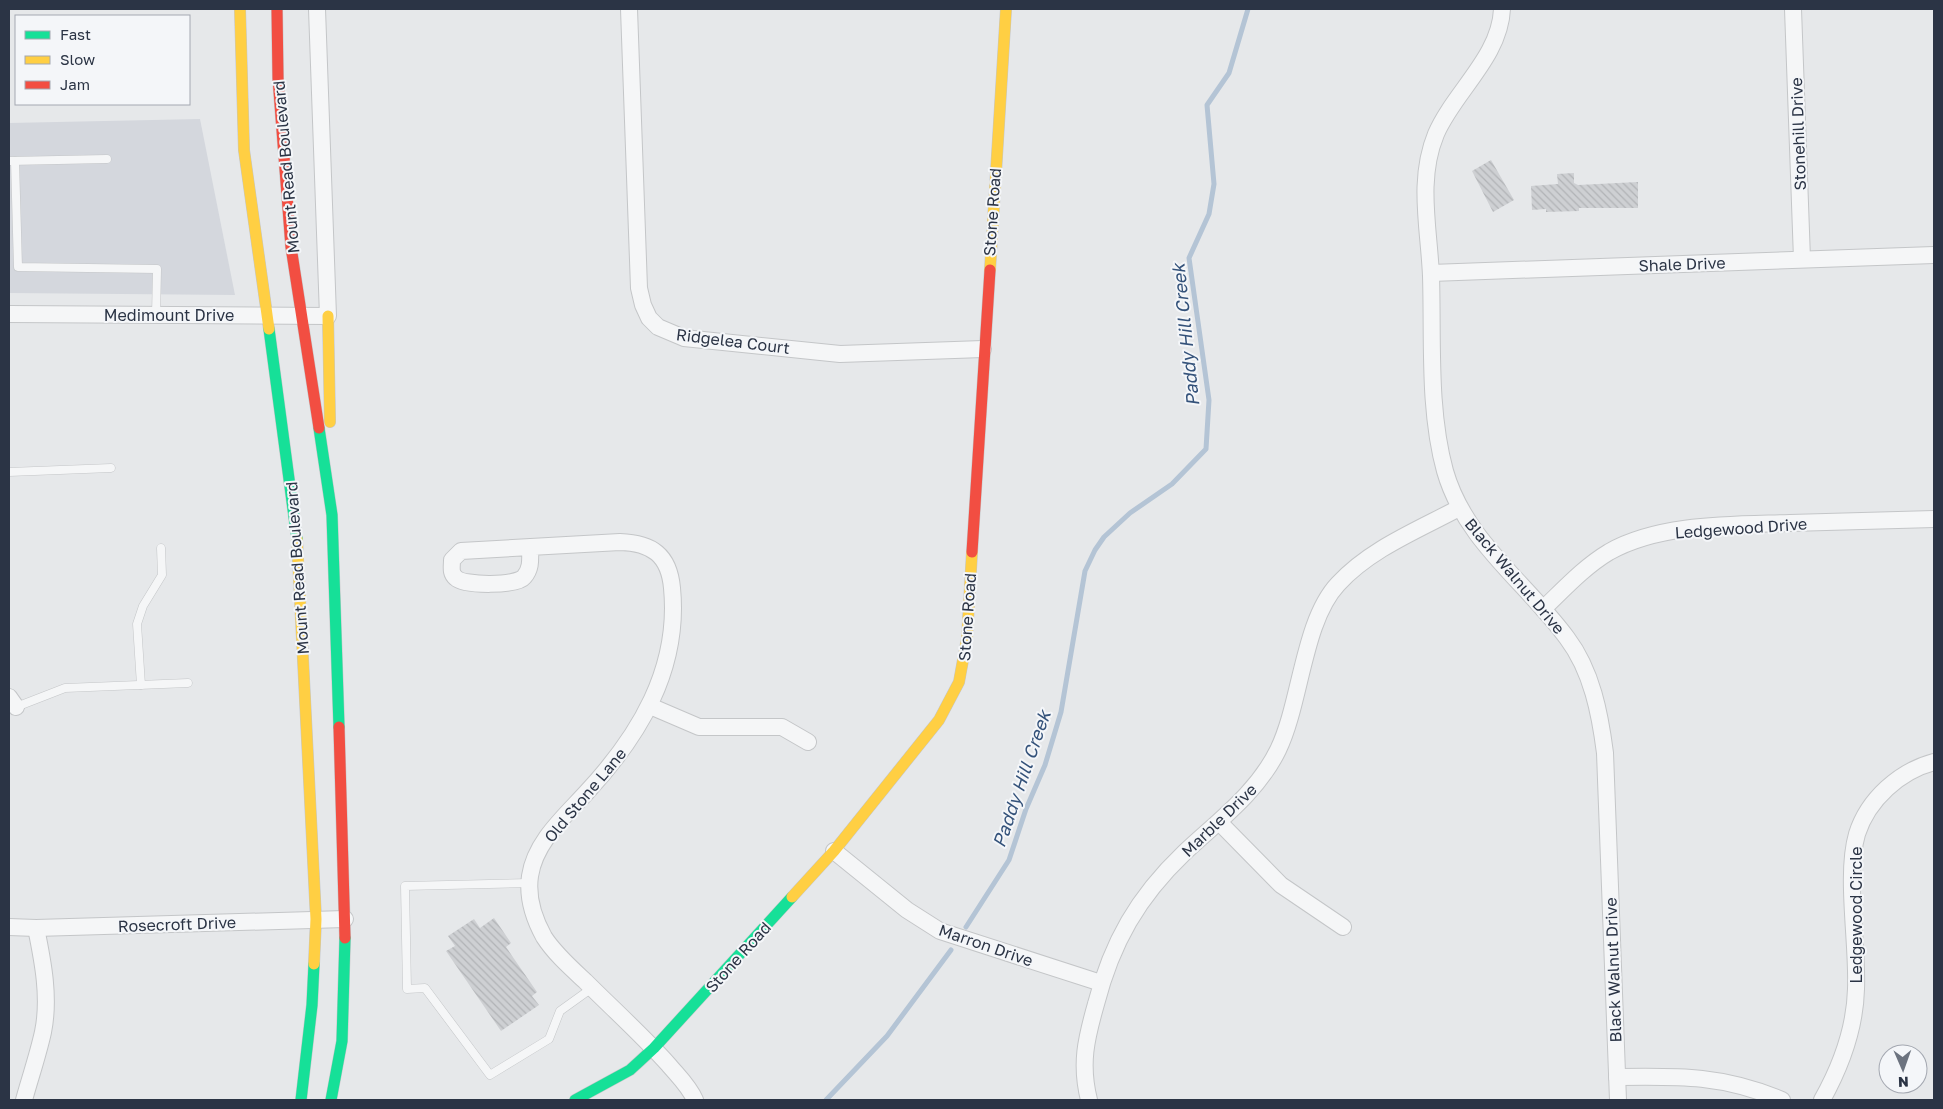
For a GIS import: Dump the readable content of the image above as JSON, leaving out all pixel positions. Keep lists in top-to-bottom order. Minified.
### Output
{"streets":{"main road":["Mount Read Boulevard","Stone Road"],"street":["Stonehill Drive","Shale Drive","Medimount Drive","Ridgelea Court","Ledgewood Drive","Black Walnut Drive","Old Stone Lane","Marble Drive","Ledgewood Circle","Rosecroft Drive","Marron Drive"]},"crossings":[["Stonehill Drive","Shale Drive"],["Mount Read Boulevard","Medimount Drive"],["Mount Read Boulevard","Rosecroft Drive"],["Stone Road","Ridgelea Court"],["Stone Road","Old Stone Lane"],["Stone Road","Marron Drive"],["Shale Drive","Black Walnut Drive"],["Ledgewood Drive","Black Walnut Drive"],["Black Walnut Drive","Marble Drive"],["Marble Drive","Marron Drive"]],"water":["Paddy Hill Creek"],"legend":["Fast","Slow","Jam"],"north":"bottom"}
